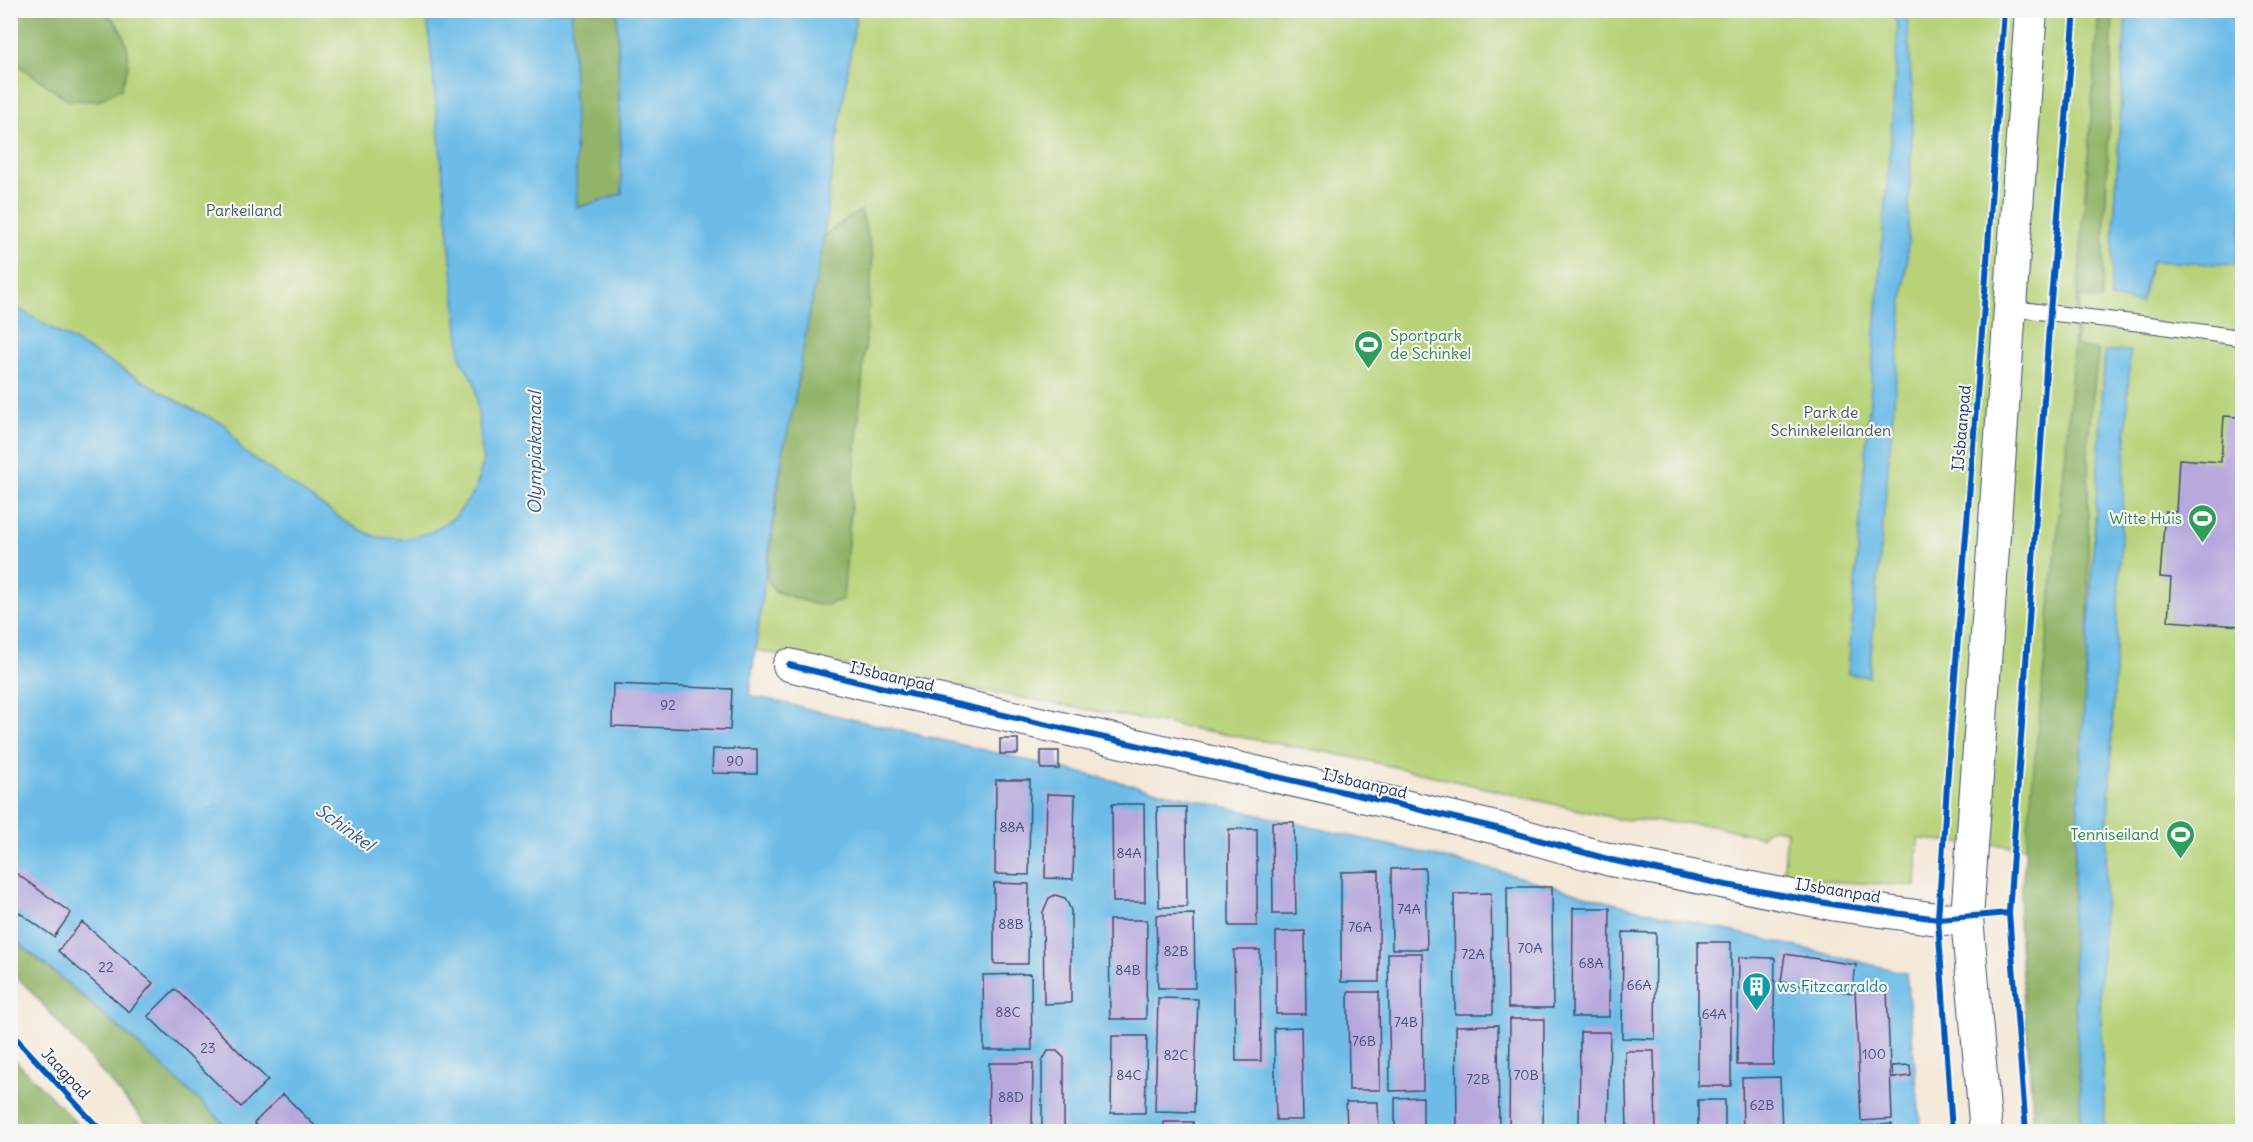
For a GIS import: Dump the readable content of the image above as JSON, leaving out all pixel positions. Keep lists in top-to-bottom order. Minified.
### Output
{"streets":{"street":["IJsbaanpad"],"cycle path":["Jaagpad"]},"water":["Olympiakanaal","Schinkel"],"parks":["Parkeiland","Park de Schinkeleilanden"],"places":{"sports":["Sportpark de Schinkel","Witte Huis","Tenniseiland"],"building":["ws Fitzcarraldo"]},"house_numbers":["92","90","88A","84A","74A","88B","76A","70A","82B","72A","68A","22","84B","66A","88C","64A","74B","76B","23","100","82C","84C","70B","72B","88D","62B"]}
